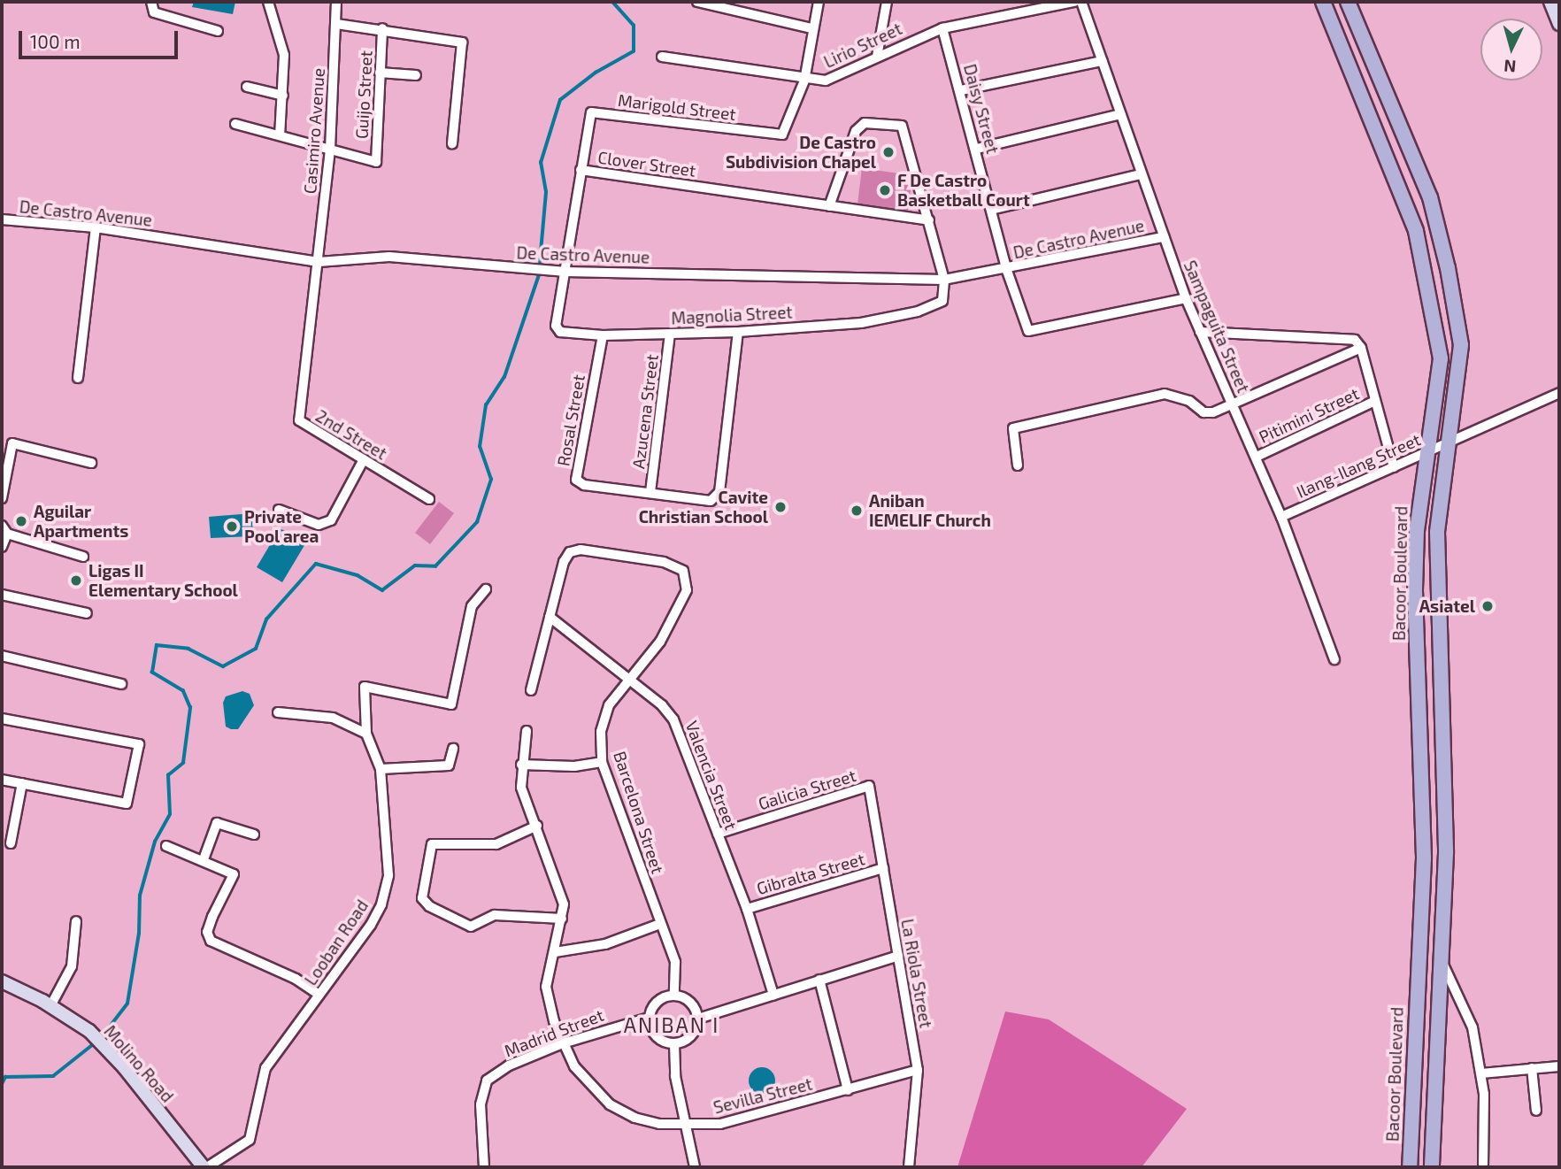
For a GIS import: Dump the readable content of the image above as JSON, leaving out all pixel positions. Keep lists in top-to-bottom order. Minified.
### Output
{"streets":{"main road":["Bacoor Boulevard","Molino Road"],"street":["Lirio Street","Guijo Street","Marigold Street","Daisy Street","Casimiro Avenue","Clover Street","De Castro Avenue","Magnolia Street","Sampaguita Street","Azucena Street","Pitimini Street","Rosal Street","2nd Street","Ilang-Ilang Street","Valencia Street","Galicia Street","Barcelona Street","Gibralta Street","Looban Road","La Riola Street","Madrid Street","Sevilla Street"]},"crossings":[["Lirio Street","Marigold Street"],["Lirio Street","Daisy Street"],["Guijo Street","Casimiro Avenue"],["Marigold Street","Clover Street"],["Marigold Street","De Castro Avenue"],["Marigold Street","Magnolia Street"],["Daisy Street","De Castro Avenue"],["Daisy Street","Sampaguita Street"],["Casimiro Avenue","De Castro Avenue"],["Casimiro Avenue","2nd Street"],["De Castro Avenue","Magnolia Street"],["De Castro Avenue","Sampaguita Street"],["De Castro Avenue","2nd Street"],["Magnolia Street","Azucena Street"],["Magnolia Street","Rosal Street"],["Sampaguita Street","Pitimini Street"],["Sampaguita Street","Ilang-Ilang Street"],["Azucena Street","Rosal Street"],["Ilang-Ilang Street","Bacoor Boulevard"],["Valencia Street","Galicia Street"],["Valencia Street","Barcelona Street"],["Valencia Street","Gibralta Street"],["Galicia Street","La Riola Street"],["Barcelona Street","Madrid Street"],["Gibralta Street","La Riola Street"],["Looban Road","Molino Road"],["La Riola Street","Sevilla Street"],["Madrid Street","Sevilla Street"]],"districts":["ANIBAN I"],"places":["De Castro Subdivision Chapel","F De Castro Basketball Court","Cavite Christian School","Aniban IEMELIF Church","Aguilar Apartments","Private Pool area","Ligas II Elementary School","Asiatel"],"scale_bar":"100 m","north":"bottom"}
